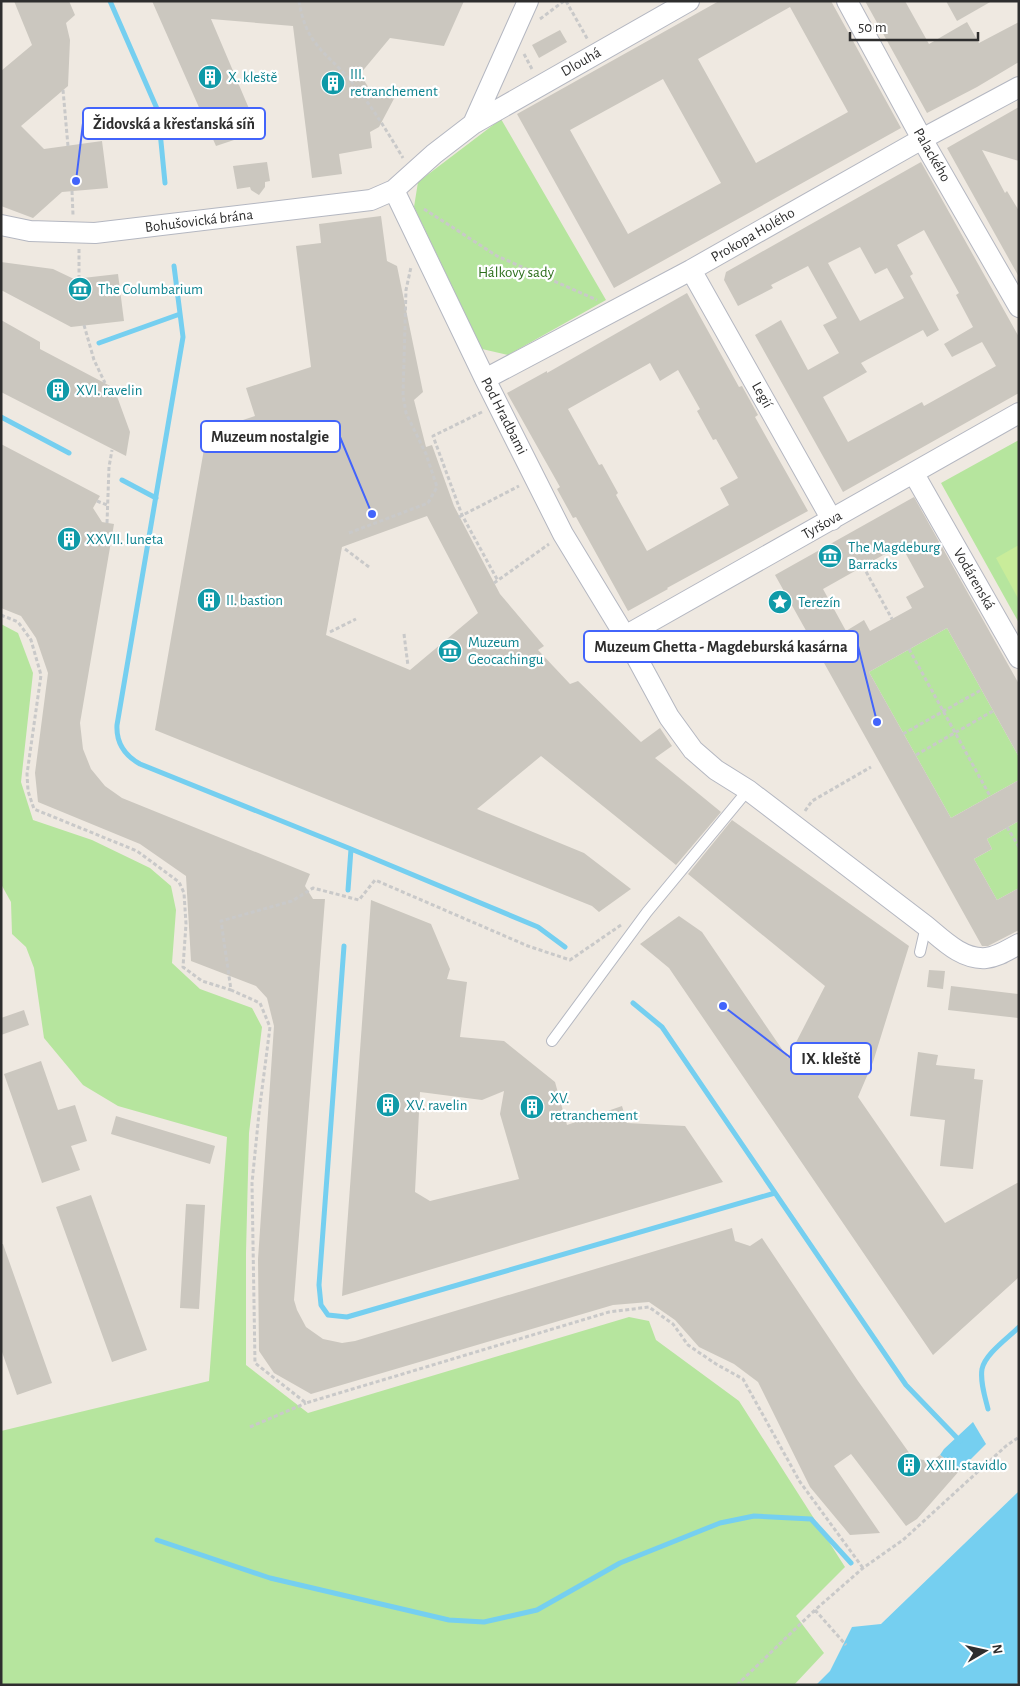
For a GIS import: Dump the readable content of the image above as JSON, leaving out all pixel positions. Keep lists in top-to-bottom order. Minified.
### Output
{"streets":{"street":["Dlouhá","Palackého","Bohušovická brána","Prokopa Holého","Legií","Pod Hradbami","Tyršova","Vodárenská"]},"crossings":[["Dlouhá","Bohušovická brána"],["Palackého","Prokopa Holého"],["Bohušovická brána","Pod Hradbami"],["Prokopa Holého","Legií"],["Prokopa Holého","Pod Hradbami"],["Legií","Tyršova"],["Pod Hradbami","Tyršova"],["Tyršova","Vodárenská"]],"parks":["Hálkovy sady"],"places":{"building":["X. kleště","III. retranchement","XVI. ravelin","XXVII. luneta","II. bastion","XV. ravelin","XV. retranchement","XXIII. stavidlo"],"other":["Židovská a křesťanská síň","Muzeum nostalgie","Muzeum Ghetta - Magdeburská kasárna","IX. kleště"],"museum":["The Columbarium","The Magdeburg Barracks","Muzeum Geocachingu"],"place":["Terezín"]},"scale_bar":"50 m","north":"right"}
